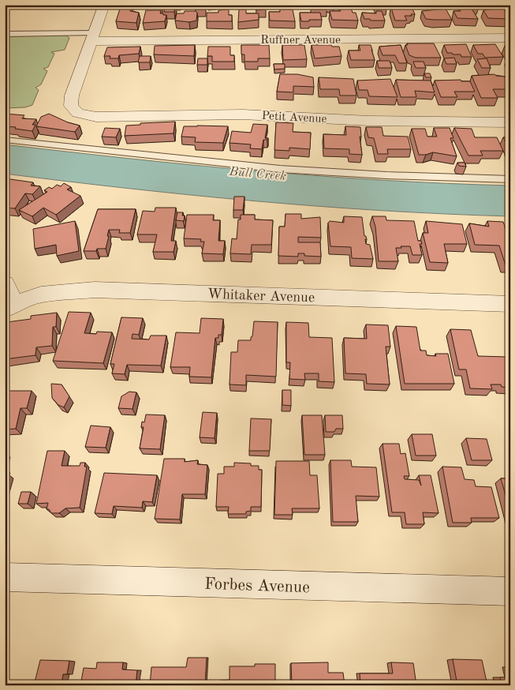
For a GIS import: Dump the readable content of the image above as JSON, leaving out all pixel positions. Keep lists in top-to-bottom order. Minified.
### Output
{"streets":{"street":["Ruffner Avenue","Petit Avenue","Whitaker Avenue","Forbes Avenue"]},"crossings":[["Ruffner Avenue","Petit Avenue"]],"water":["Bull Creek"]}
